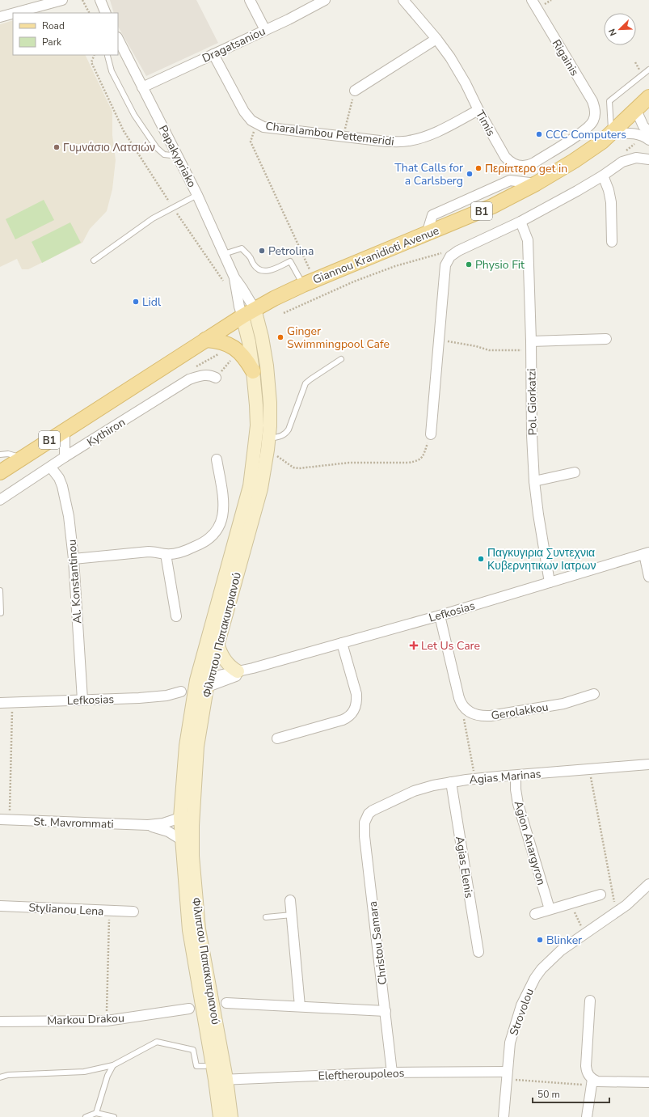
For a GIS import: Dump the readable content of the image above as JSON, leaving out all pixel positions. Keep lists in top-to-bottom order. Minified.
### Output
{"streets":{"main road":["B1","Giannou Kranidioti Avenue","Φίλιππου Παπακυπριανού"],"street":["Dragatsaniou","Rigainis","Timis","Charalambou Pettemeridi","Papakypriako","Pol. Giorkatzi","Kythiron","Al. Konstantinou","Lefkosias","Gerolakkou","Agias Marinas","St. Mavrommati","Agion Anargyron","Agias Elenis","Stylianou Lena","Christou Samara","Strovolou","Markou Drakou","Eleftheroupoleos"]},"crossings":[["Dragatsaniou","Charalambou Pettemeridi"],["Dragatsaniou","Papakypriako"],["Rigainis","Timis"],["Timis","Charalambou Pettemeridi"],["Papakypriako","Giannou Kranidioti Avenue"],["Papakypriako","Φίλιππου Παπακυπριανού"],["B1","Giannou Kranidioti Avenue"],["Giannou Kranidioti Avenue","Φίλιππου Παπακυπριανού"],["Pol. Giorkatzi","Lefkosias"],["Kythiron","Al. Konstantinou"],["Al. Konstantinou","Lefkosias"],["Lefkosias","Φίλιππου Παπακυπριανού"],["Φίλιππου Παπακυπριανού","St. Mavrommati"],["Φίλιππου Παπακυπριανού","Eleftheroupoleos"],["Agias Marinas","Agion Anargyron"],["Agias Marinas","Agias Elenis"],["Agias Marinas","Christou Samara"],["Christou Samara","Eleftheroupoleos"],["Strovolou","Eleftheroupoleos"]],"places":{"other":["CCC Computers","Γυμνάσιο Λατσιών","Περίπτερο get in","That Calls for a Carlsberg","Petrolina","Physio Fit","Lidl","Ginger Swimmingpool Cafe","Παγκυγιρια Συντεχνια Κυβερνητικων Ιατρων","Blinker"],"health":["Let Us Care"]},"legend":["Road","Park"],"scale_bar":"50 m","north":"bottom left"}
